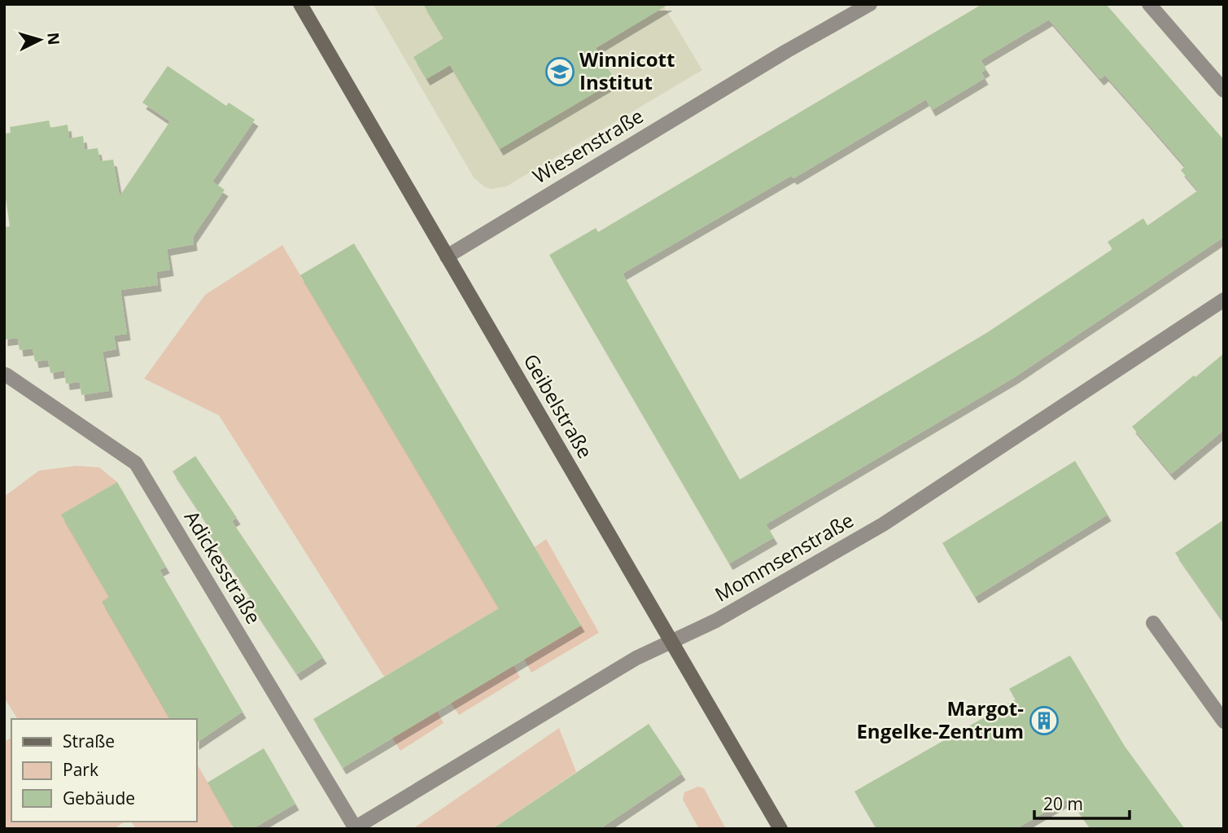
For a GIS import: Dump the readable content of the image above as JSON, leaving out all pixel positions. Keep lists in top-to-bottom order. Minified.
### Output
{"streets":{"street":["Wiesenstraße","Geibelstraße","Mommsenstraße","Adickesstraße"]},"crossings":[["Wiesenstraße","Geibelstraße"],["Geibelstraße","Mommsenstraße"],["Mommsenstraße","Adickesstraße"]],"places":{"school or university":["Winnicott Institut"],"building":["Margot- Engelke-Zentrum"]},"legend":["Straße","Park","Gebäude"],"scale_bar":"20 m","north":"right"}
